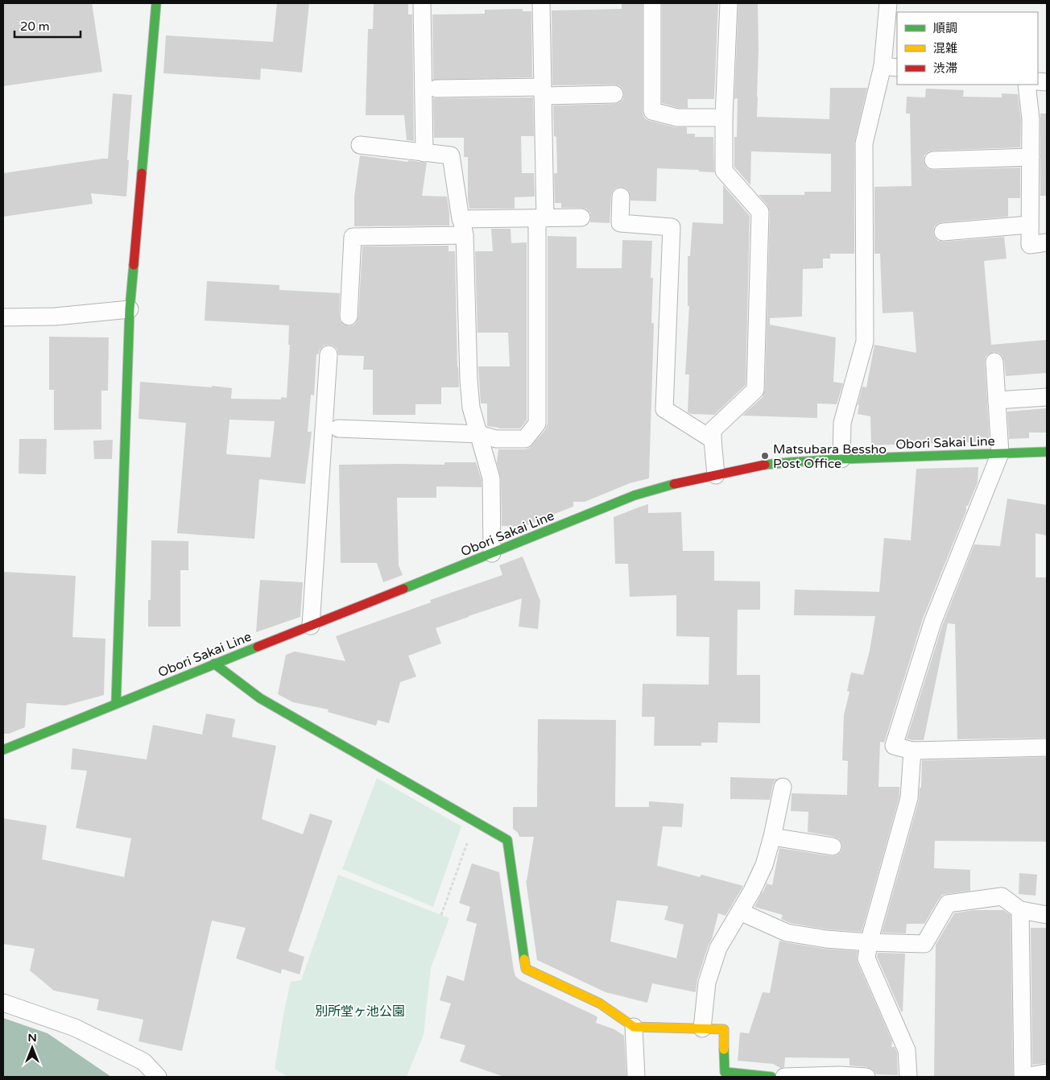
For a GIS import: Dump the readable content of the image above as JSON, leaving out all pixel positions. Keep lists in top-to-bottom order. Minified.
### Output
{"streets":{"street":["Obori Sakai Line"]},"parks":["別所堂ヶ池公園"],"places":["Matsubara Bessho Post Office"],"legend":["順調","混雑","渋滞"],"scale_bar":"20 m","north":"top"}
